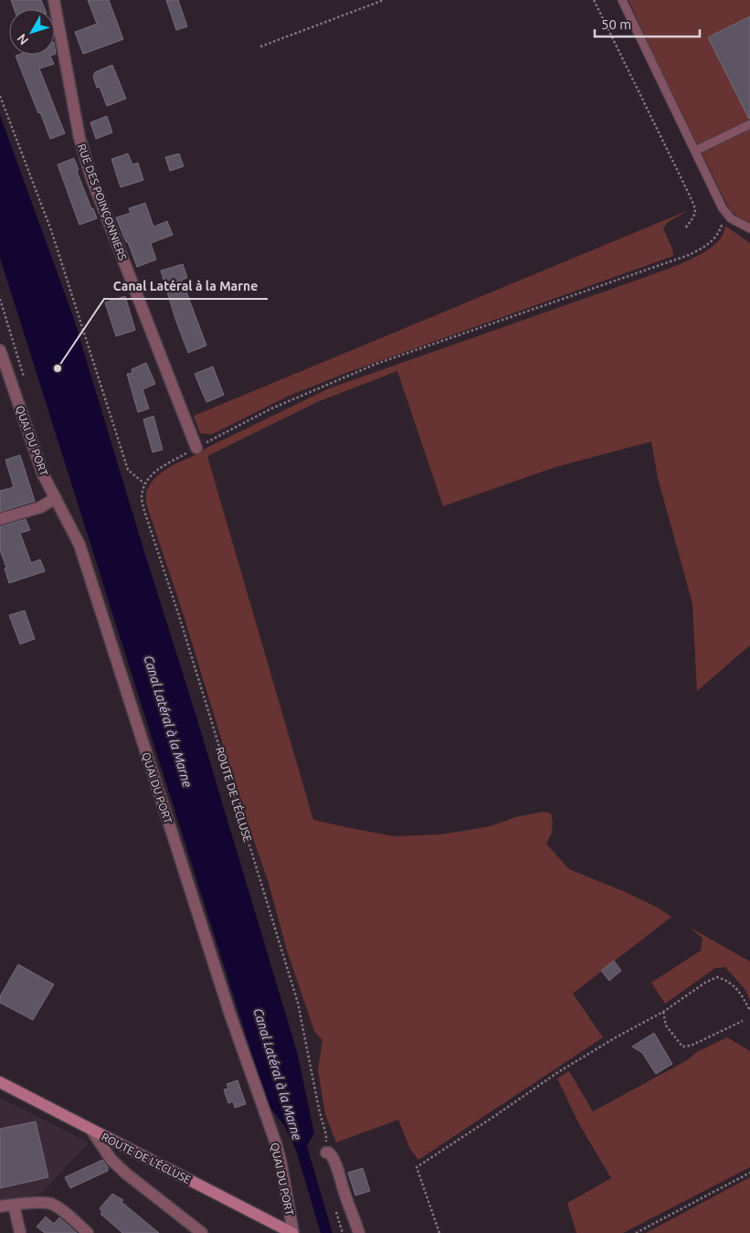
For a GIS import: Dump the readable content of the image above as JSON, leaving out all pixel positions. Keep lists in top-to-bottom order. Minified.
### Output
{"streets":{"main road":["ROUTE DE L'ÉCLUSE"],"street":["RUE DES POINÇONNIERS","QUAI DU PORT"]},"crossings":[["QUAI DU PORT","ROUTE DE L'ÉCLUSE"]],"water":["Canal Latéral à la Marne"],"places":["Canal Latéral à la Marne"],"scale_bar":"50 m","north":"bottom left"}
